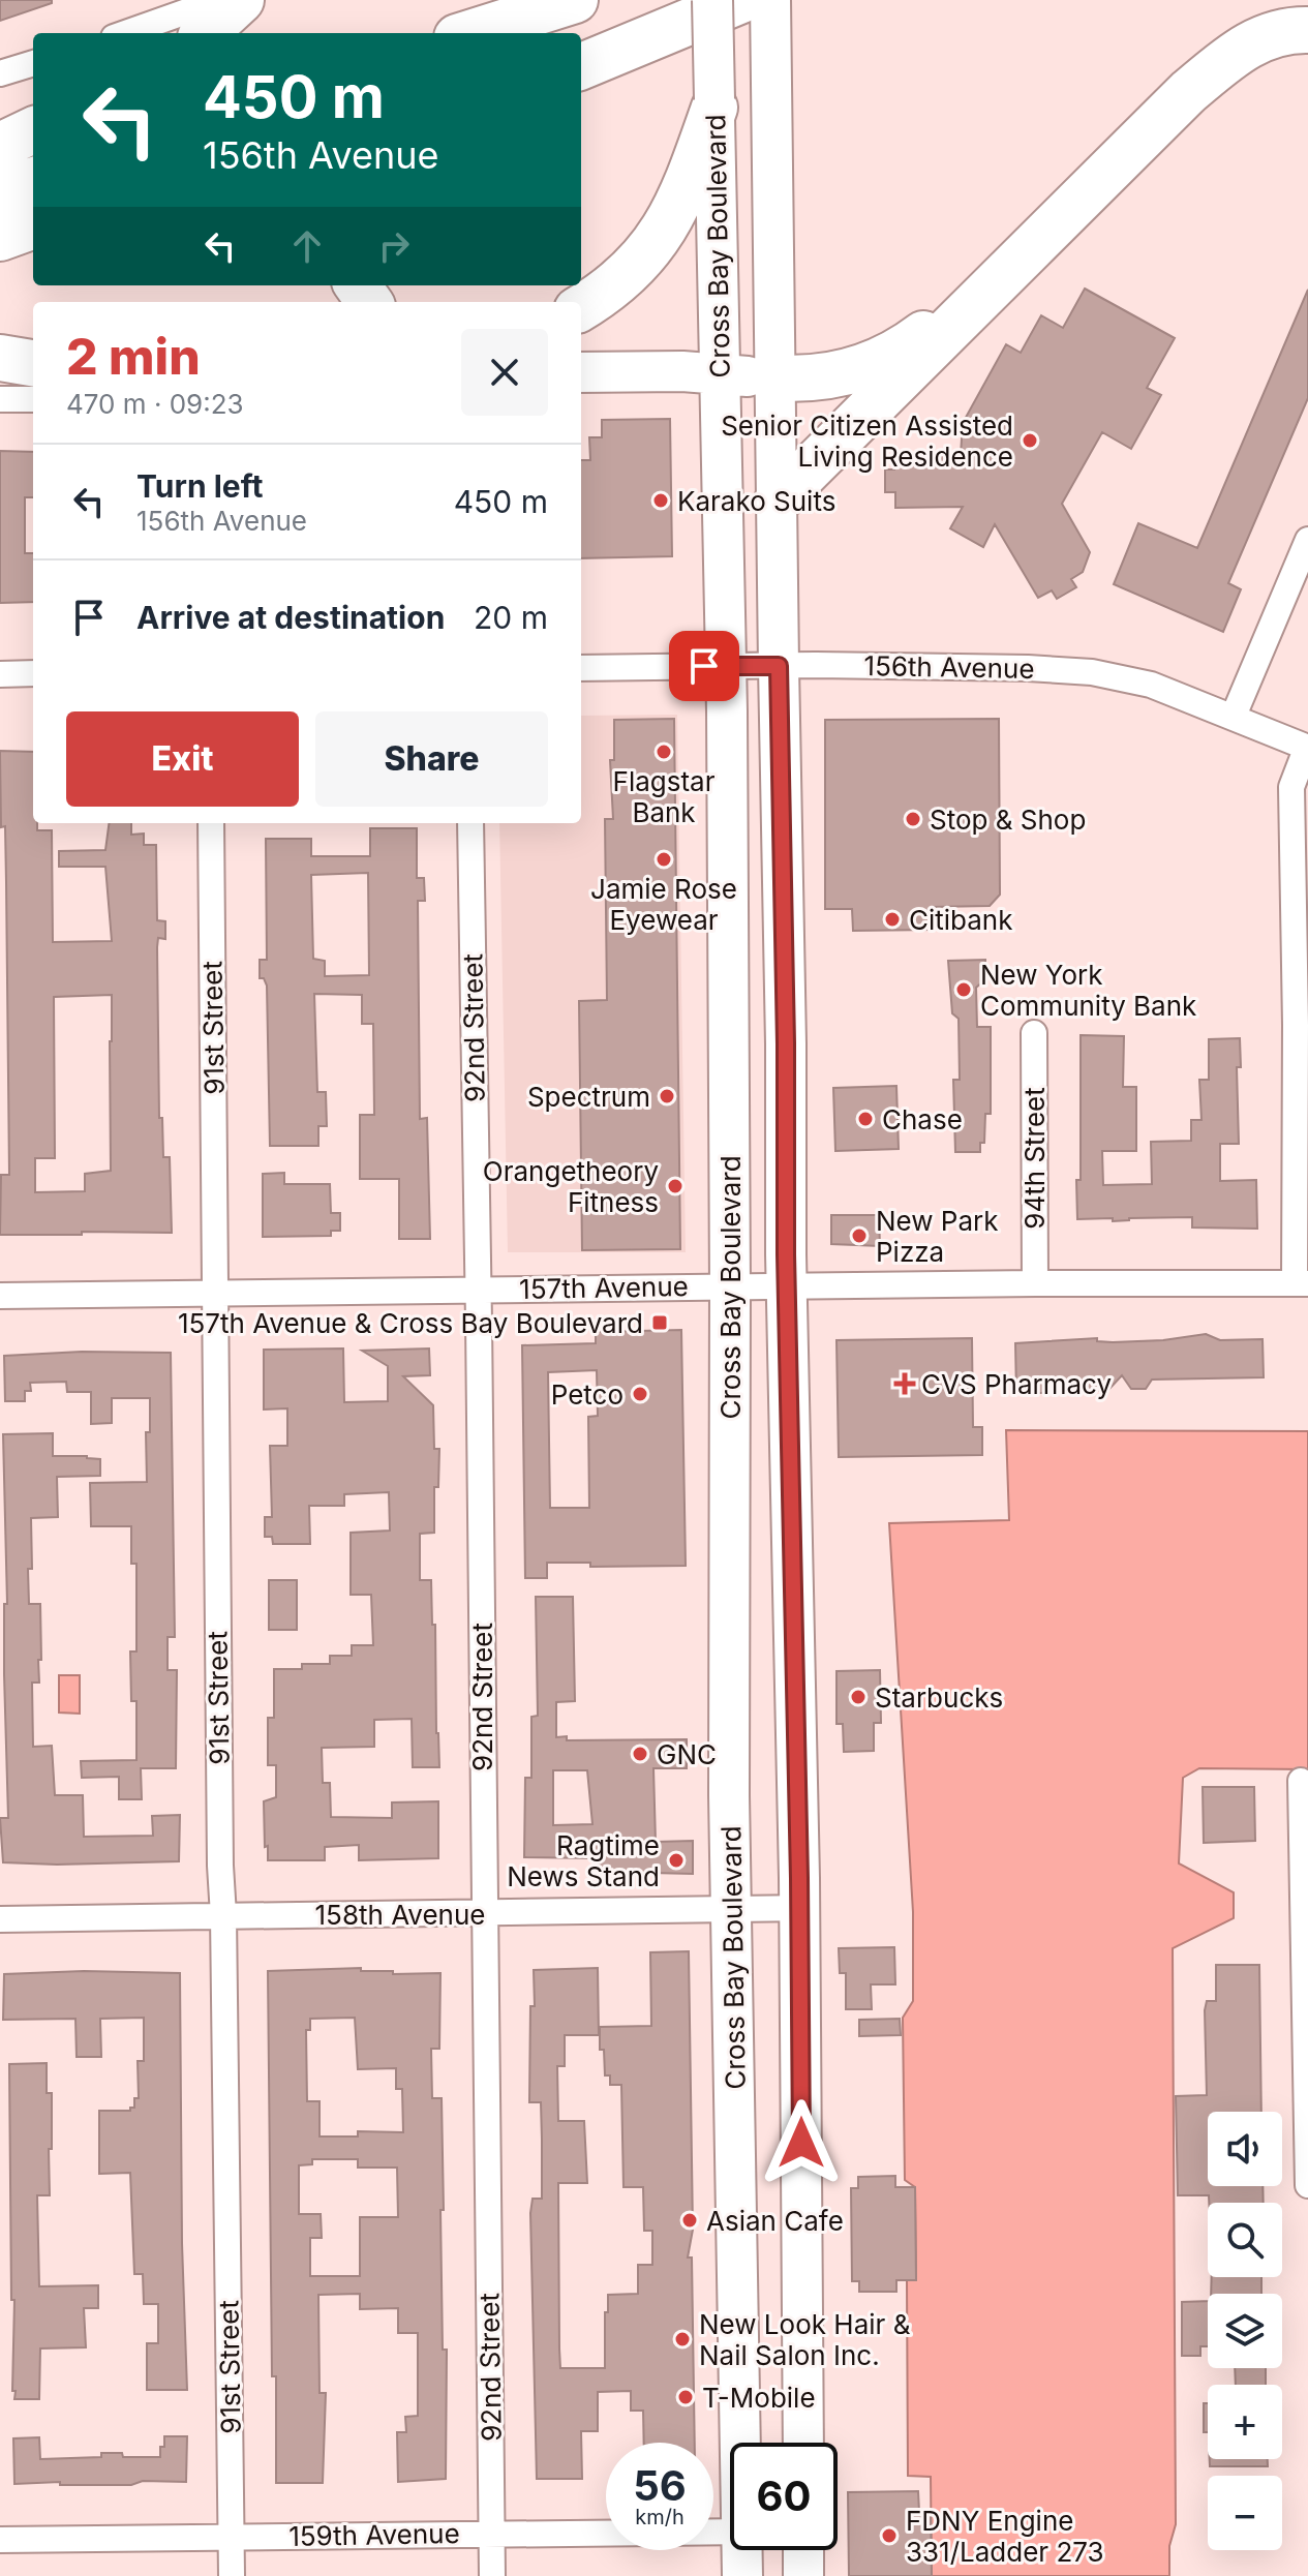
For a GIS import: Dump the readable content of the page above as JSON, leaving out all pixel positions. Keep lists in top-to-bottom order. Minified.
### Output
{"streets":{"main road":["Cross Bay Boulevard"],"street":["156th Avenue","91st Street","92nd Street","94th Street","157th Avenue","158th Avenue","159th Avenue"]},"crossings":[["Cross Bay Boulevard","156th Avenue"],["Cross Bay Boulevard","157th Avenue"],["Cross Bay Boulevard","158th Avenue"],["91st Street","157th Avenue"],["91st Street","158th Avenue"],["91st Street","159th Avenue"],["92nd Street","157th Avenue"],["92nd Street","158th Avenue"],["92nd Street","159th Avenue"],["94th Street","157th Avenue"]],"places":{"other":["Senior Citizen Assisted Living Residence","Karako Suits","Flagstar Bank","Stop & Shop","Jamie Rose Eyewear","Citibank","New York Community Bank","Spectrum","Chase","Orangetheory Fitness","New Park Pizza","Petco","Starbucks","GNC","Ragtime News Stand","Asian Cafe","New Look Hair & Nail Salon Inc.","T-Mobile","FDNY Engine 331/Ladder 273"],"transit":["157th Avenue & Cross Bay Boulevard"],"health":["CVS Pharmacy"]},"page":{"turn":["450 m","156th Avenue"],"heading":["2 min","470 m · 09:23"],"list":[{"name":"Turn left","note":"156th Avenue","value":"450 m"},{"name":"Arrive at destination","value":"20 m"}],"buttons":["Exit","Share"],"map_buttons":["+","−"],"speed":"56 km/h","limit":"60"}}
